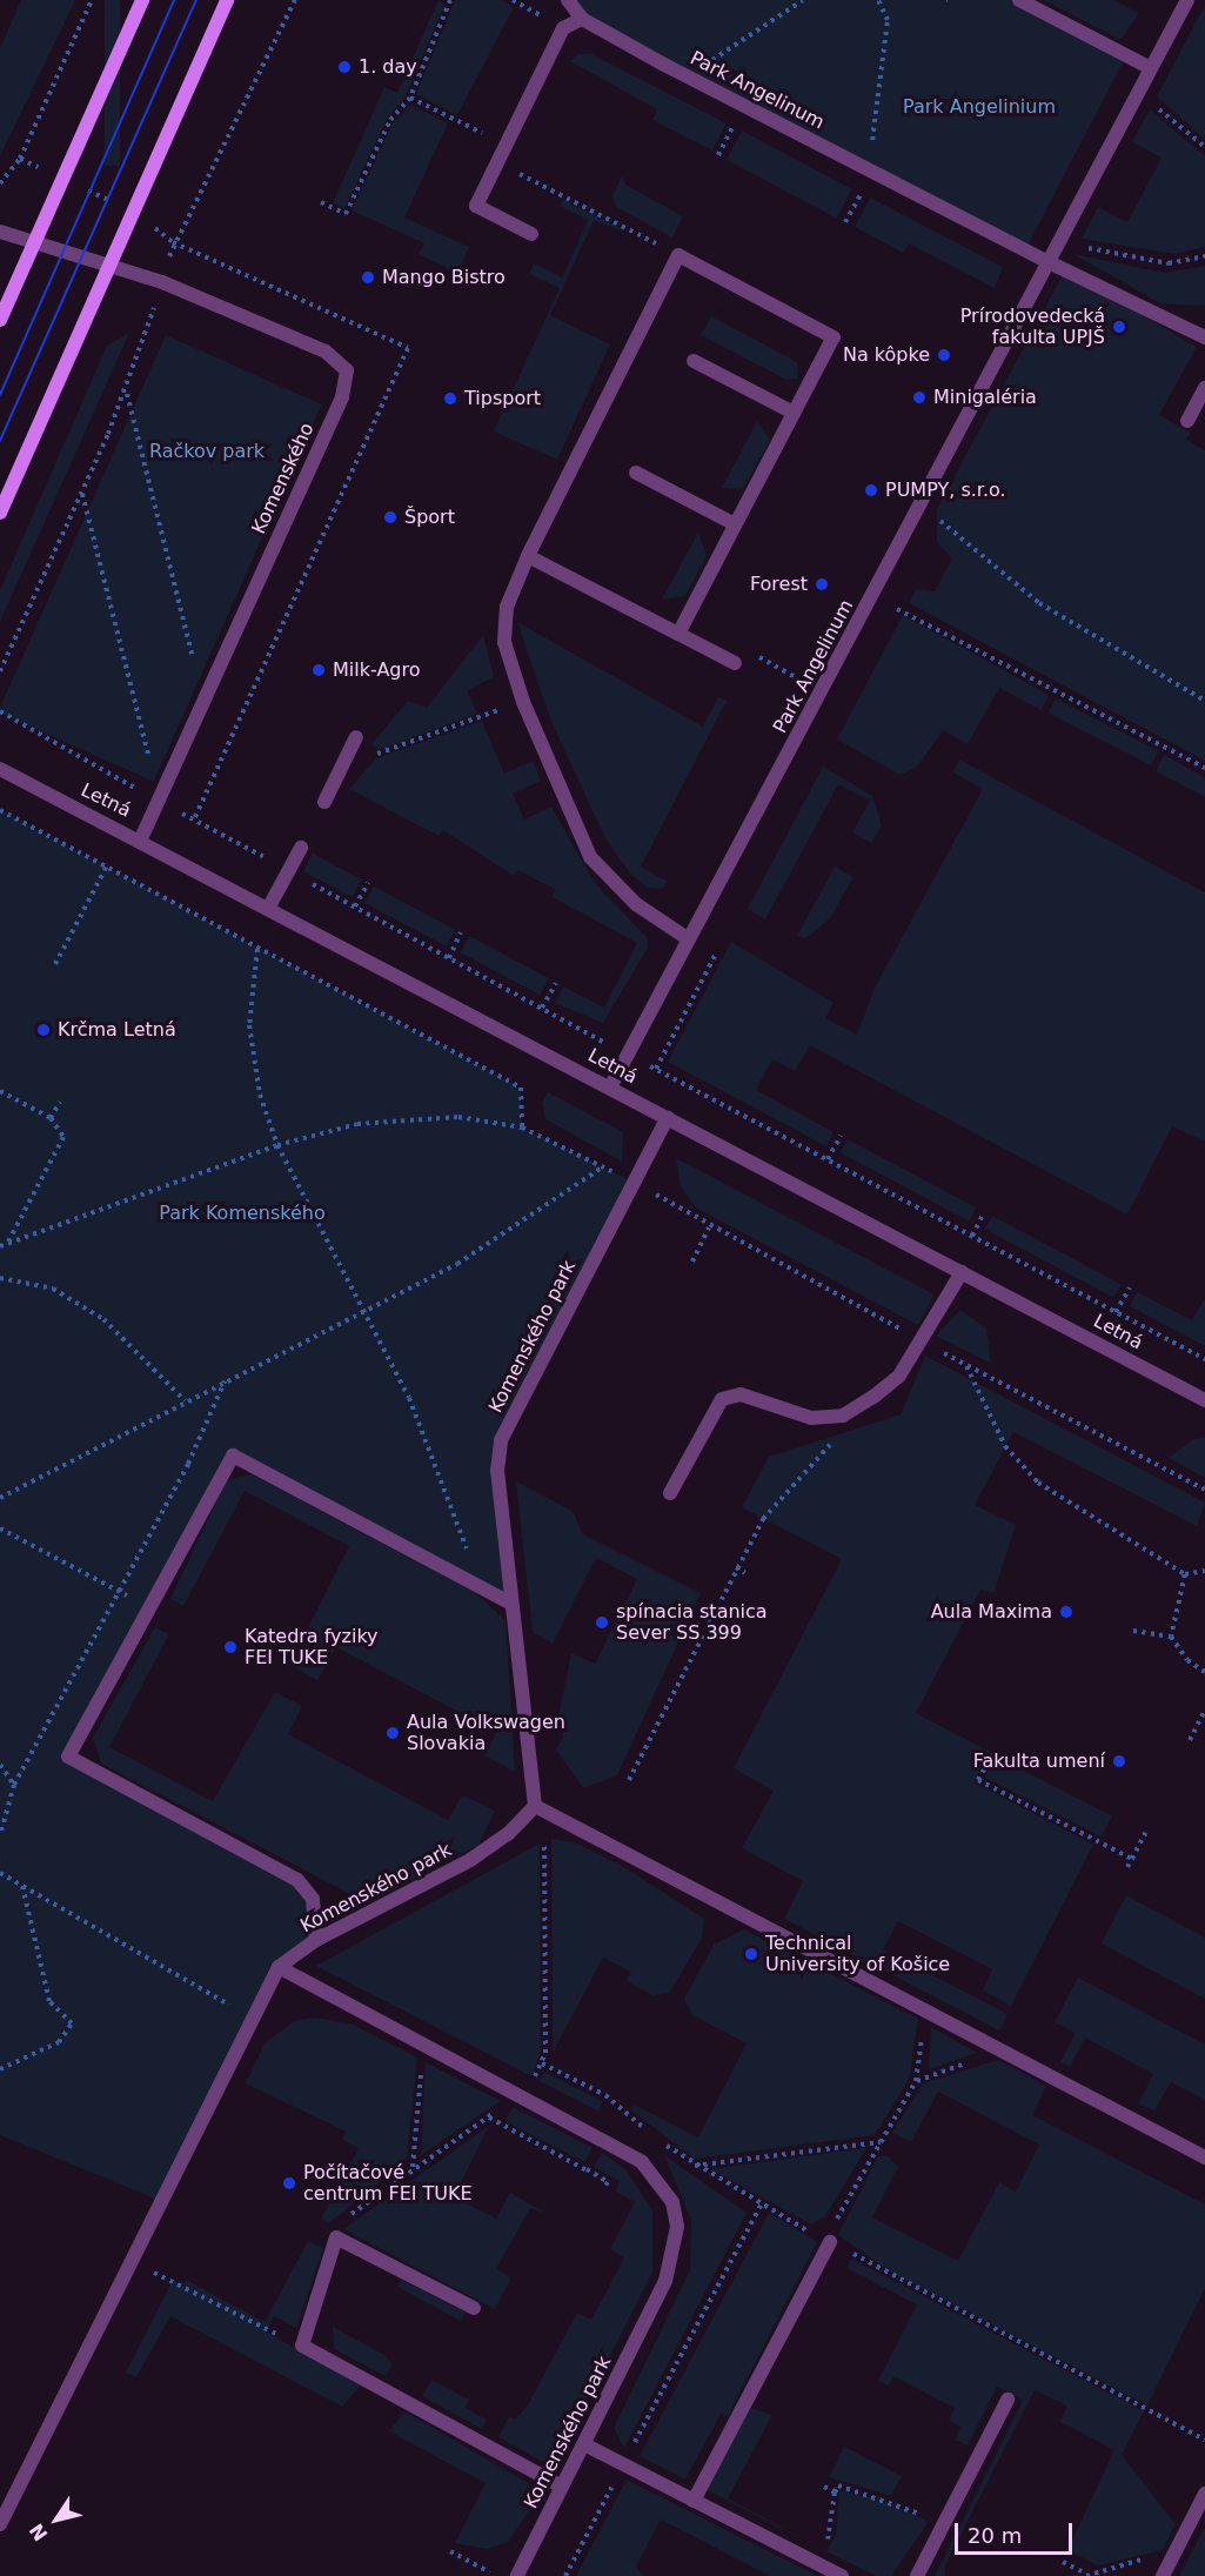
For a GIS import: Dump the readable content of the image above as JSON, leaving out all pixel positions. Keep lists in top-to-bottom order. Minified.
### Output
{"streets":{"street":["Park Angelinum","Komenského","Letná","Komenského park"]},"crossings":[["Park Angelinum","Letná"],["Komenského","Letná"],["Letná","Komenského park"]],"parks":["Park Angelinium","Račkov park","Park Komenského"],"places":["1. day","Mango Bistro","Prírodovedecká fakulta UPJŠ","Na kôpke","Minigaléria","Tipsport","PUMPY, s.r.o.","Šport","Forest","Milk-Agro","Krčma Letná","Aula Maxima","spínacia stanica Sever SS 399","Katedra fyziky FEI TUKE","Aula Volkswagen Slovakia","Fakulta umení","Technical University of Košice","Počítačové centrum FEI TUKE"],"scale_bar":"20 m","north":"bottom left"}
